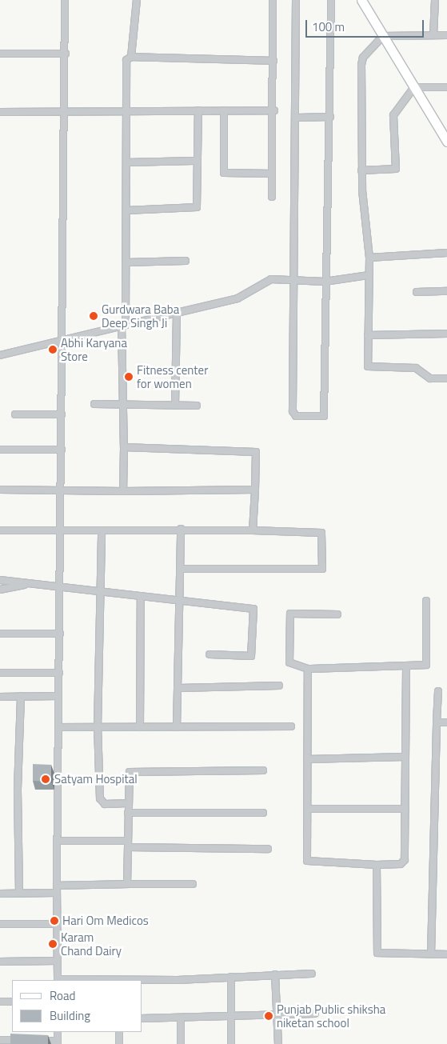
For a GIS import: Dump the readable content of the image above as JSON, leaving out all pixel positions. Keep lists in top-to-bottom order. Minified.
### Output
{"places":["Gurdwara Baba Deep Singh Ji","Abhi Karyana Store","Fitness center for women","Satyam Hospital","Hari Om Medicos","Karam Chand Dairy","Punjab Public shiksha niketan school"],"legend":["Road","Building"],"scale_bar":"100 m"}
